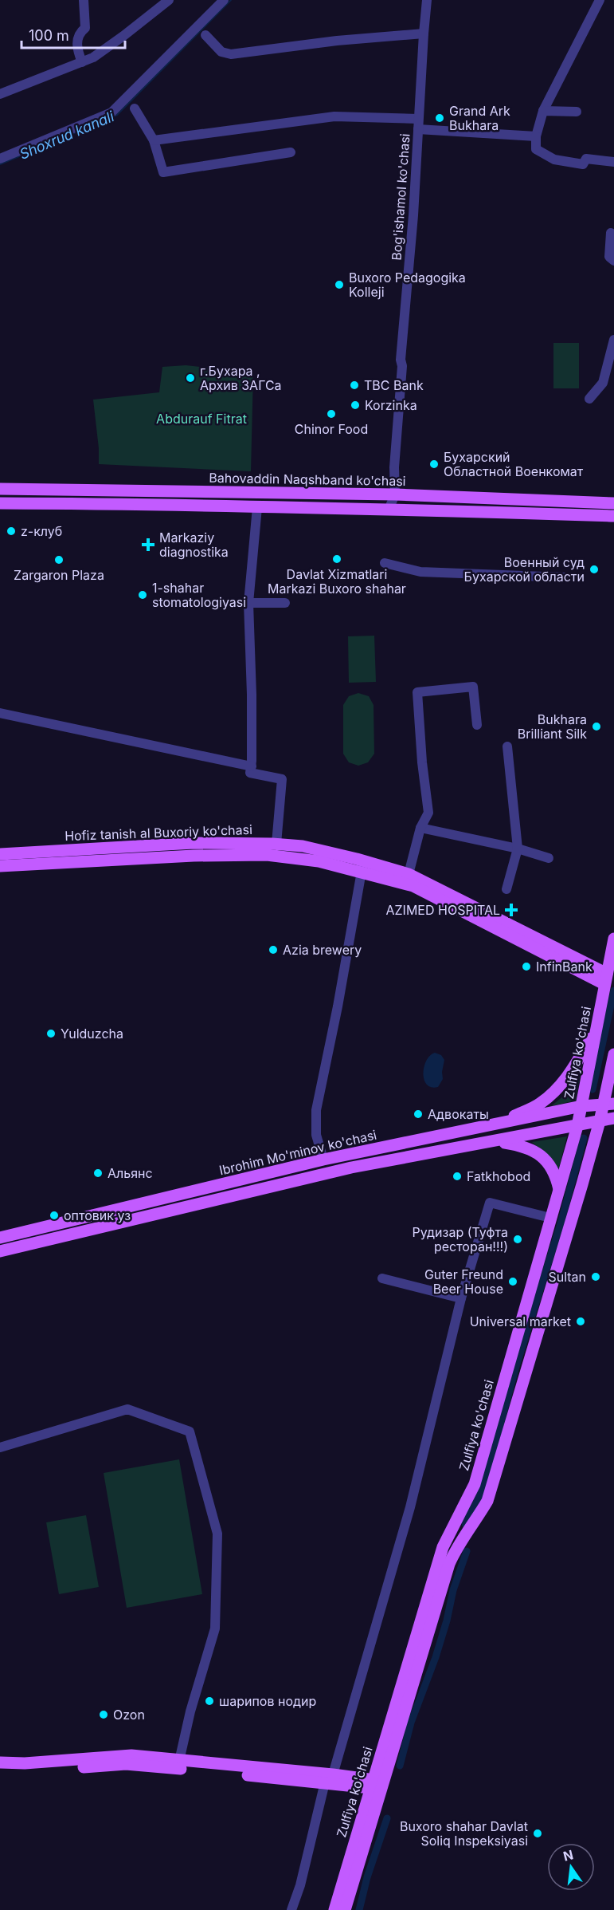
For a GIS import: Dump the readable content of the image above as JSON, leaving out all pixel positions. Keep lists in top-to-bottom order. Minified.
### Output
{"streets":{"main road":["Bahovaddin Naqshband ko'chasi","Hofiz tanish al Buxoriy ko'chasi","Zulfiya ko'chasi","Ibrohim Mo'minov ko'chasi"],"street":["Bog'ishamol ko'chasi"]},"crossings":[["Bog'ishamol ko'chasi","Bahovaddin Naqshband ko'chasi"],["Hofiz tanish al Buxoriy ko'chasi","Zulfiya ko'chasi"],["Zulfiya ko'chasi","Ibrohim Mo'minov ko'chasi"]],"water":["Shoxrud kanali"],"parks":["Abdurauf Fitrat"],"places":{"other":["Grand Ark Bukhara","Buxoro Pedagogika Kolleji","г.Бухара , Архив ЗАГСа","TBC Bank","Korzinka","Chinor Food","Бухарский Областной Военкомат","z-клуб","Davlat Xizmatlari Markazi Buxoro shahar","Zargaron Plaza","Военный суд Бухарской области","1-shahar stomatologiyasi","Bukhara Brilliant Silk","Azia brewery","InfinBank","Yulduzcha","Адвокаты","Альянс","Fatkhobod","оптовик уз","Рудизар (Туфта ресторан!!!)","Sultan","Guter Freund Beer House","Universal market","шарипов нодир","Ozon","Buxoro shahar Davlat Soliq Inspeksiyasi"],"health":["Markaziy diagnostika","AZIMED HOSPITAL"]},"scale_bar":"100 m","north":"top"}
